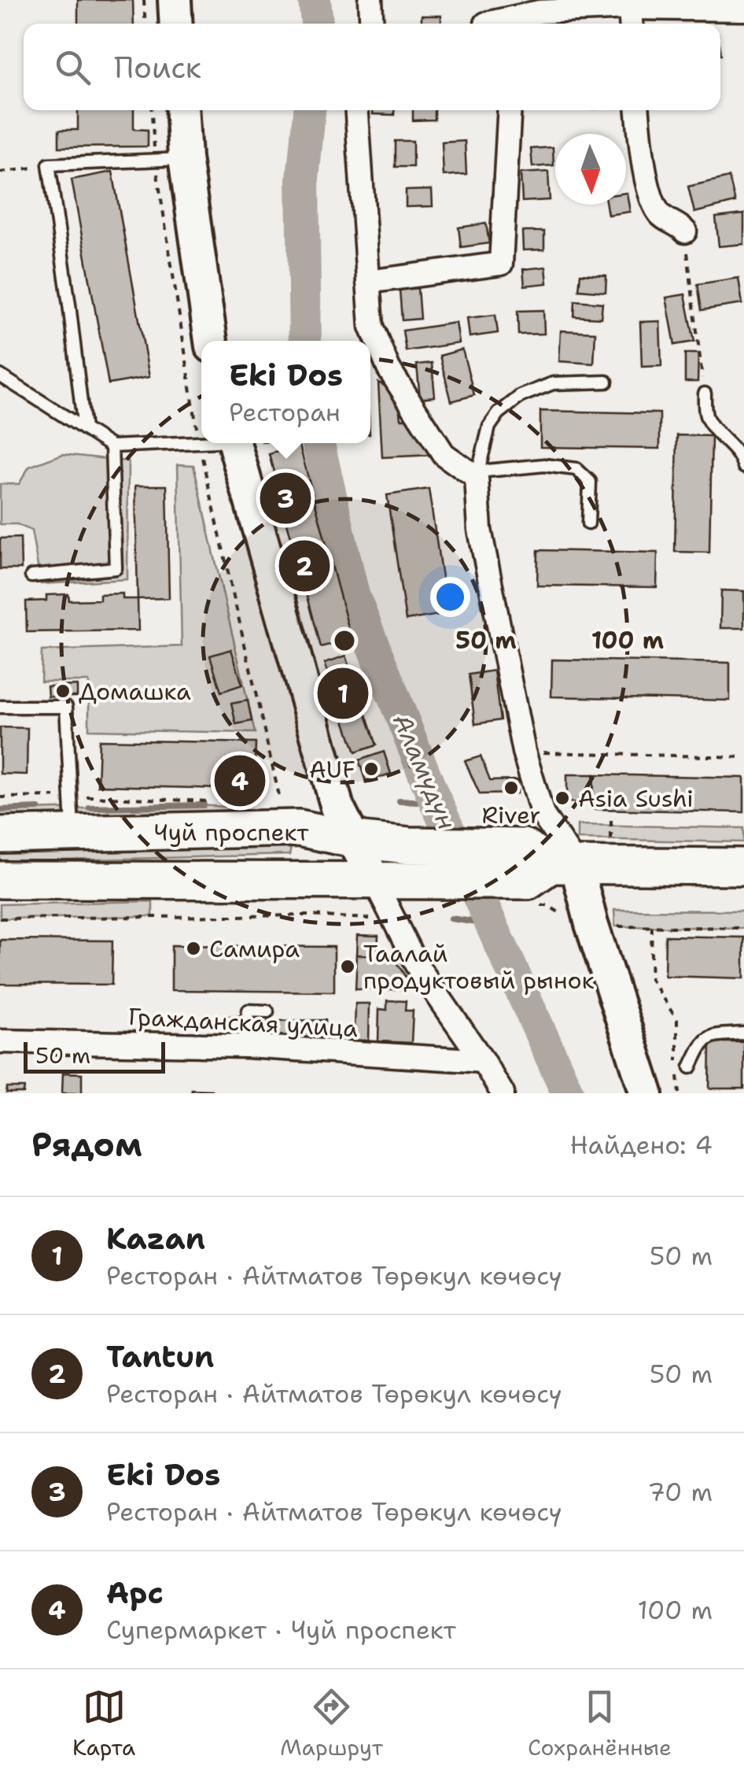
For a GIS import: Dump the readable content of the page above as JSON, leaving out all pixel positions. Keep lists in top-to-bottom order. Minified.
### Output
{"streets":{"main road":["Чуй проспект"],"street":["Гражданская улица"]},"water":["Аламүдүн"],"places":["Домашка","AUF","River","Asia Sushi","Самира","Таалай продуктовый рынок"],"scale_bar":"50 m","north":"bottom","page":{"search":"Поиск","popup":["Eki Dos","Ресторан"],"pins":["3","2","1","4"],"scale":"50 m","heading":["Рядом","Найдено: 4"],"list":[{"mark":"1","name":"Kazan","note":"Ресторан · Айтматов Төрөкул көчөсү","value":"50 m"},{"mark":"2","name":"Tantun","note":"Ресторан · Айтматов Төрөкул көчөсү","value":"50 m"},{"mark":"3","name":"Eki Dos","note":"Ресторан · Айтматов Төрөкул көчөсү","value":"70 m"},{"mark":"4","name":"Арс","note":"Супермаркет · Чуй проспект","value":"100 m"}],"nav":["Карта","Маршрут","Сохранённые"]},"rings":["50 m","100 m"]}
